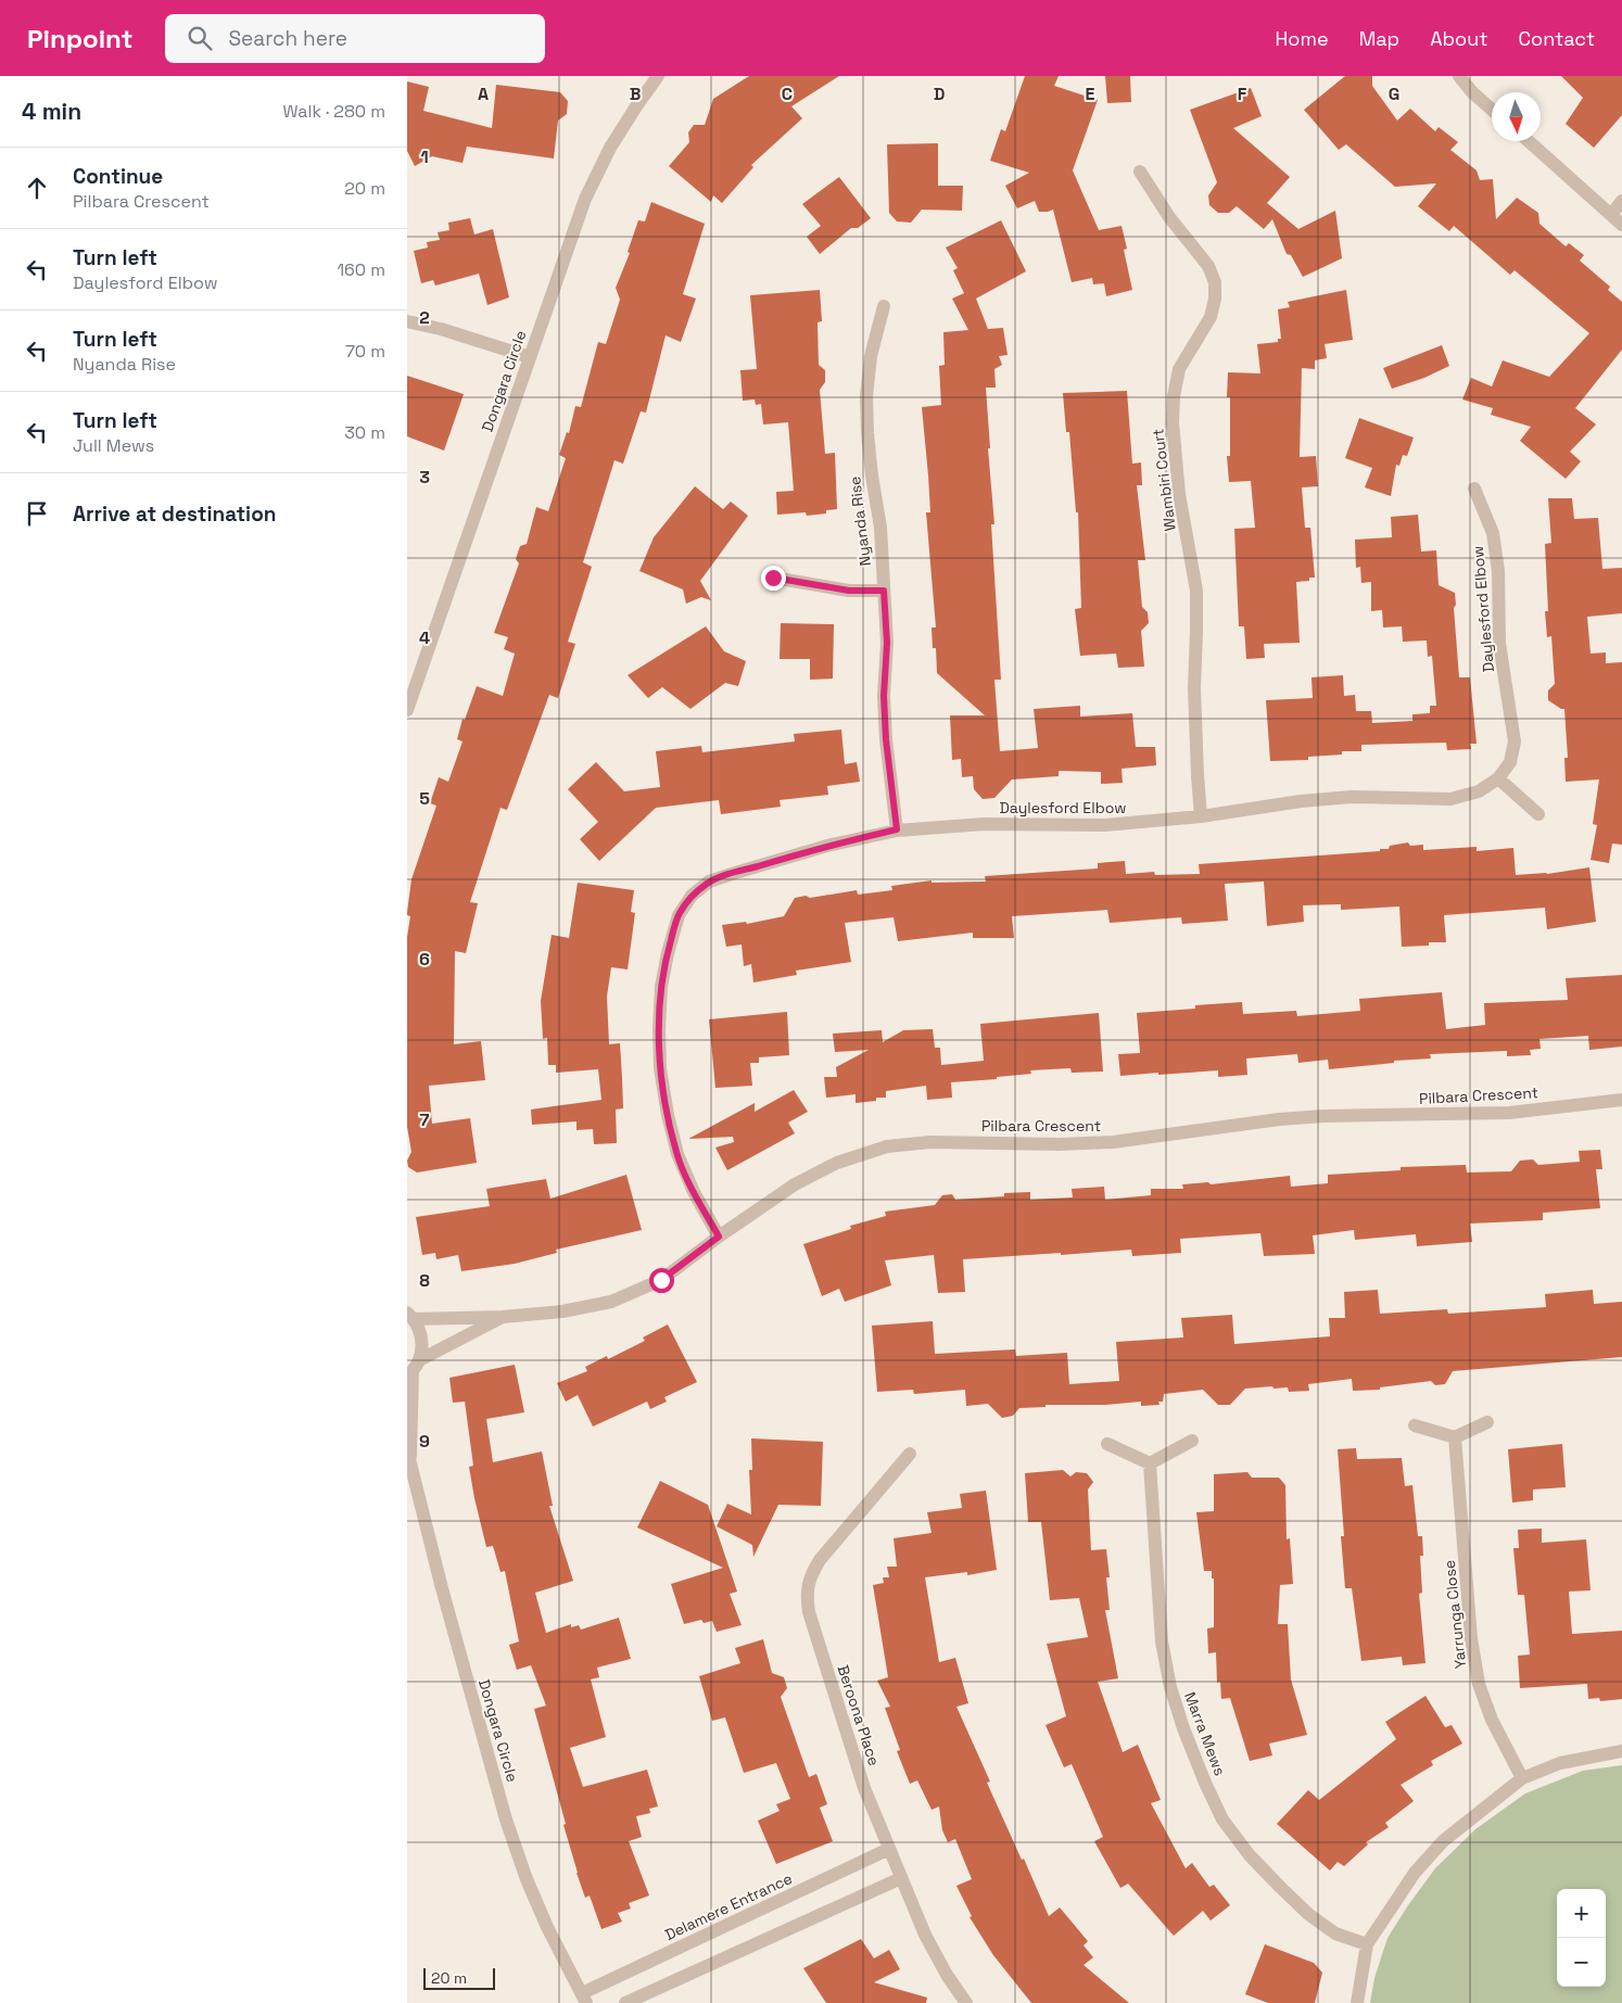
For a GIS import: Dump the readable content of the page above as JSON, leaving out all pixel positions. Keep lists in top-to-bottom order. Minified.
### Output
{"streets":{"street":["Dongara Circle","Wambiri Court","Nyanda Rise","Daylesford Elbow","Pilbara Crescent","Yarrunga Close","Beroona Place","Marra Mews","Delamere Entrance"]},"crossings":[["Dongara Circle","Pilbara Crescent"],["Dongara Circle","Delamere Entrance"],["Wambiri Court","Daylesford Elbow"],["Nyanda Rise","Daylesford Elbow"],["Daylesford Elbow","Pilbara Crescent"],["Beroona Place","Delamere Entrance"]],"scale_bar":"20 m","north":"bottom","page":{"header":"Pinpoint","search":"Search here","nav":["Home","Map","About","Contact"],"heading":["4 min","Walk · 280 m"],"list":[["Continue","Pilbara Crescent","20 m"],["Turn left","Daylesford Elbow","160 m"],["Turn left","Nyanda Rise","70 m"],["Turn left","Jull Mews","30 m"],"Arrive at destination"],"map_buttons":["+","−"],"scale":"20 m"},"grid":{"columns":["A","B","C","D","E","F","G"],"rows":["1","2","3","4","5","6","7","8","9"]}}
